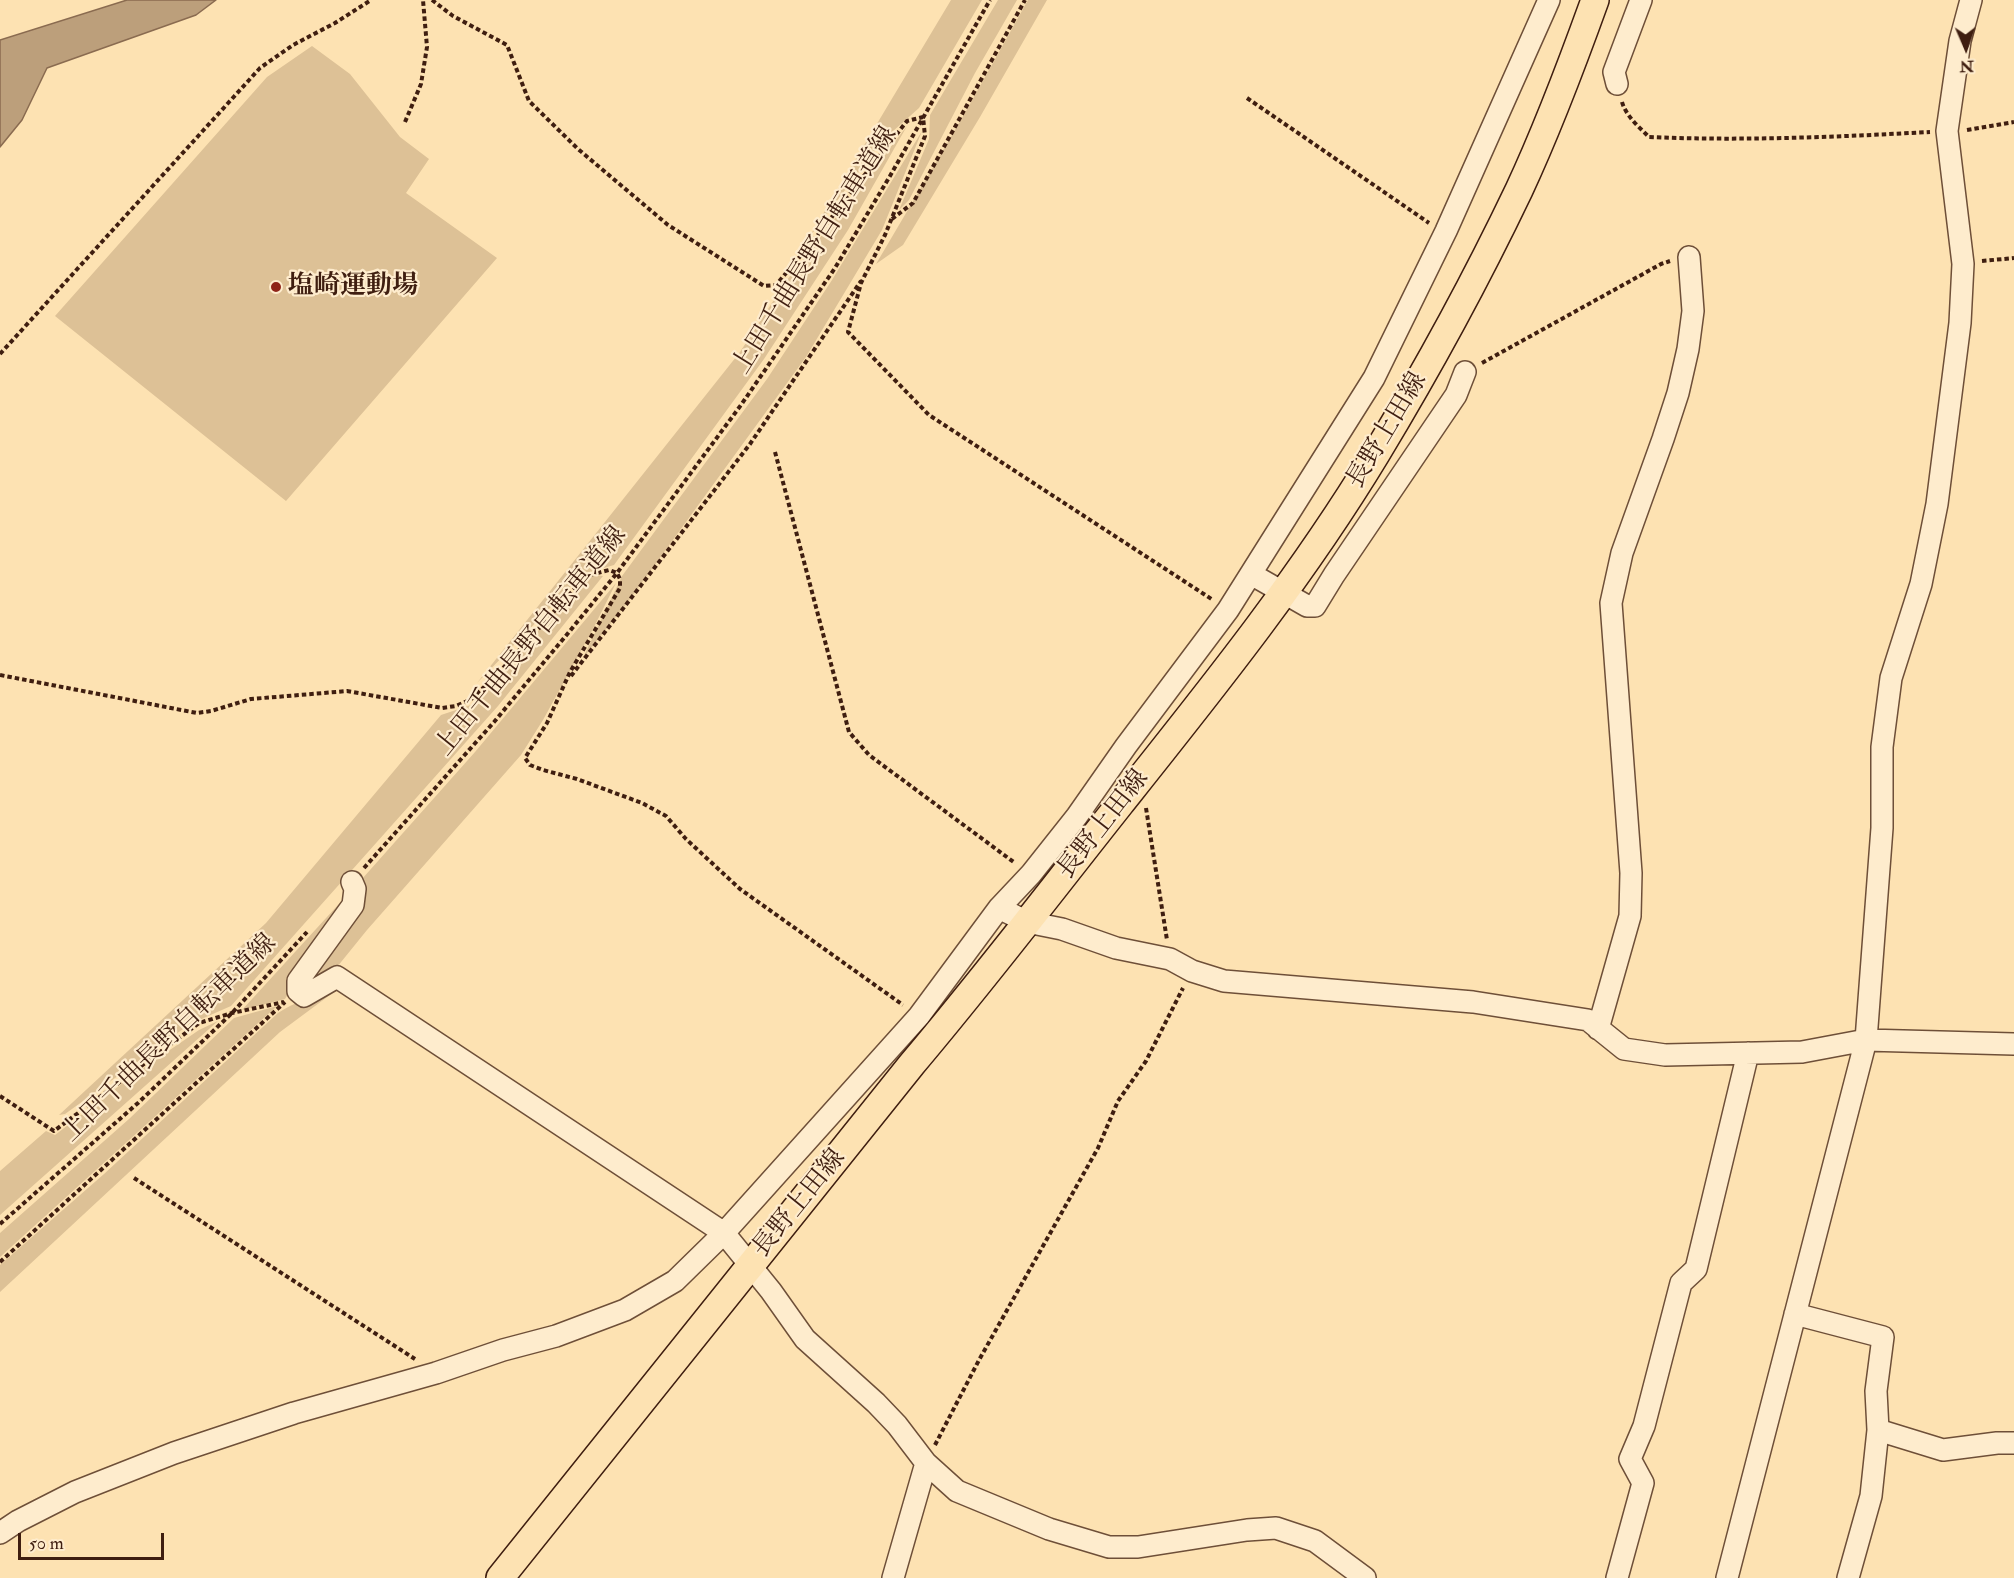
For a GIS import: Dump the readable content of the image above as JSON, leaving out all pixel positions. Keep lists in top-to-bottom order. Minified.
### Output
{"streets":{"main road":["長野上田線"],"path":["上田千曲長野自転車道線"]},"places":["塩崎運動場"],"scale_bar":"50 m","north":"bottom"}
